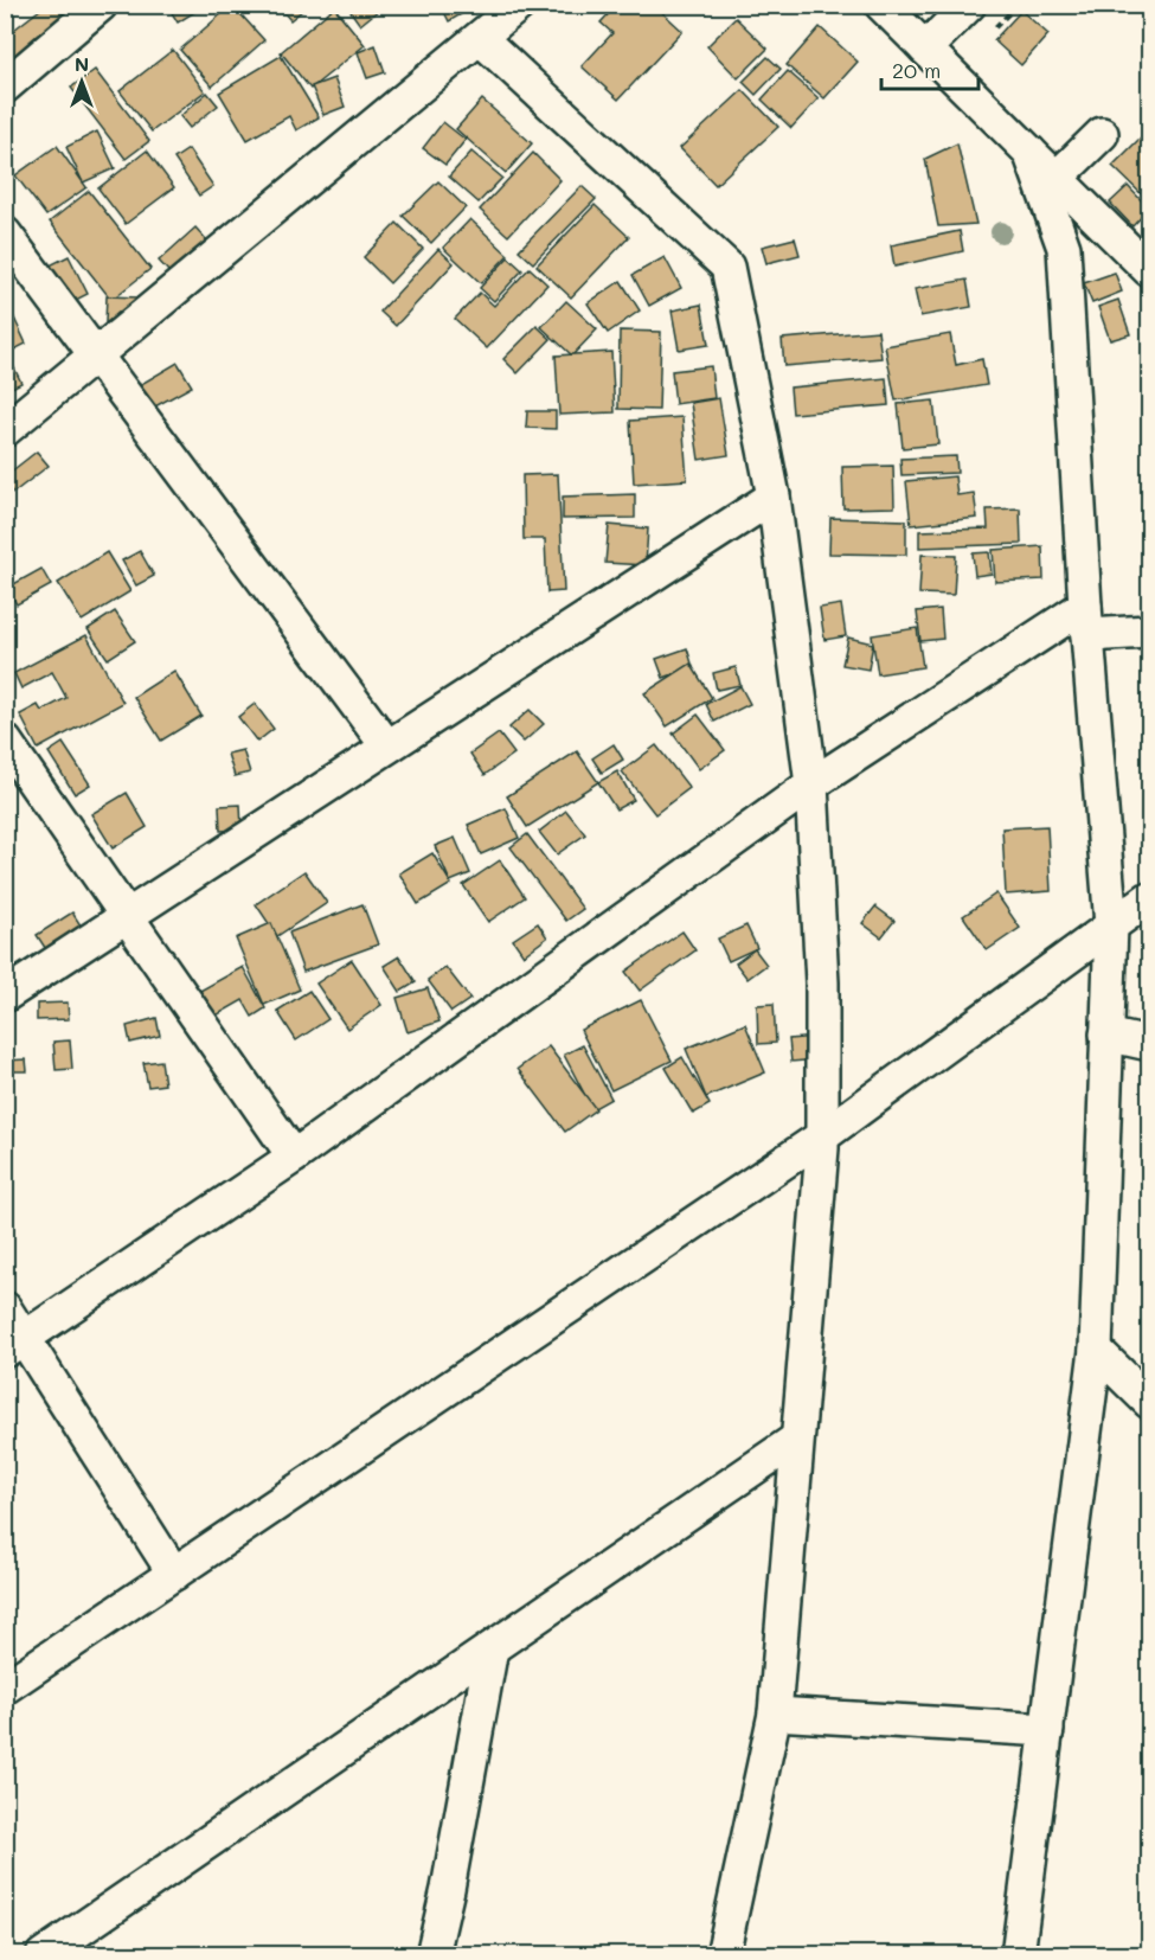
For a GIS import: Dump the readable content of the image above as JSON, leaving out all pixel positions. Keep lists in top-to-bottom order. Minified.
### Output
{"scale_bar":"20 m","north":"top"}
